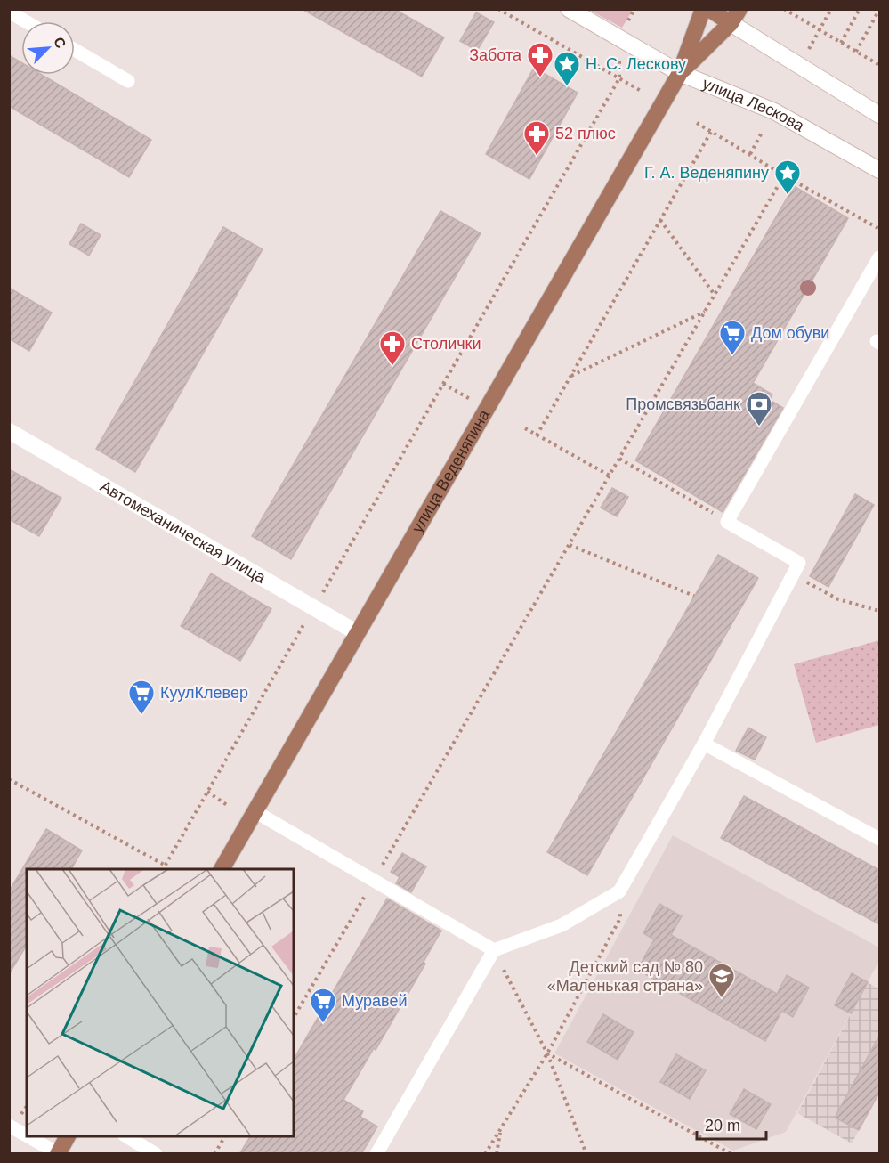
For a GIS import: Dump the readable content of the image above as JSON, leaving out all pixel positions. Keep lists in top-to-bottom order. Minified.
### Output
{"streets":{"main road":["улица Веденяпина"],"street":["улица Лескова","Автомеханическая улица"]},"crossings":[["улица Лескова","улица Веденяпина"],["улица Веденяпина","Автомеханическая улица"]],"places":{"pharmacy":["Забота","52 плюс","Столички"],"place":["Н. С. Лескову","Г. А. Веденяпину"],"supermarket":["Дом обуви","КуулКлевер","Муравей"],"bank":["Промсвязьбанк"],"school or university":["Детский сад № 80 «Маленькая страна»"]},"scale_bar":"20 m","north":"top right"}
